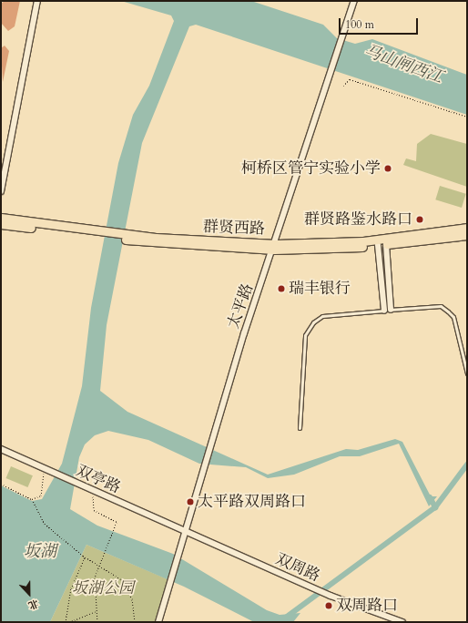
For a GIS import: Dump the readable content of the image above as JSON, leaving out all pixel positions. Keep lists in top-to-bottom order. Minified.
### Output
{"streets":{"main road":["群贤西路"],"street":["太平路","双亭路","双周路"]},"crossings":[["群贤西路","太平路"],["太平路","双亭路"],["太平路","双周路"],["双亭路","双周路"]],"water":["马山闸西江","坂湖"],"parks":["坂湖公园"],"places":["柯桥区管宁实验小学","群贤路鉴水路口","瑞丰银行","太平路双周路口","双周路口"],"scale_bar":"100 m","north":"bottom"}
